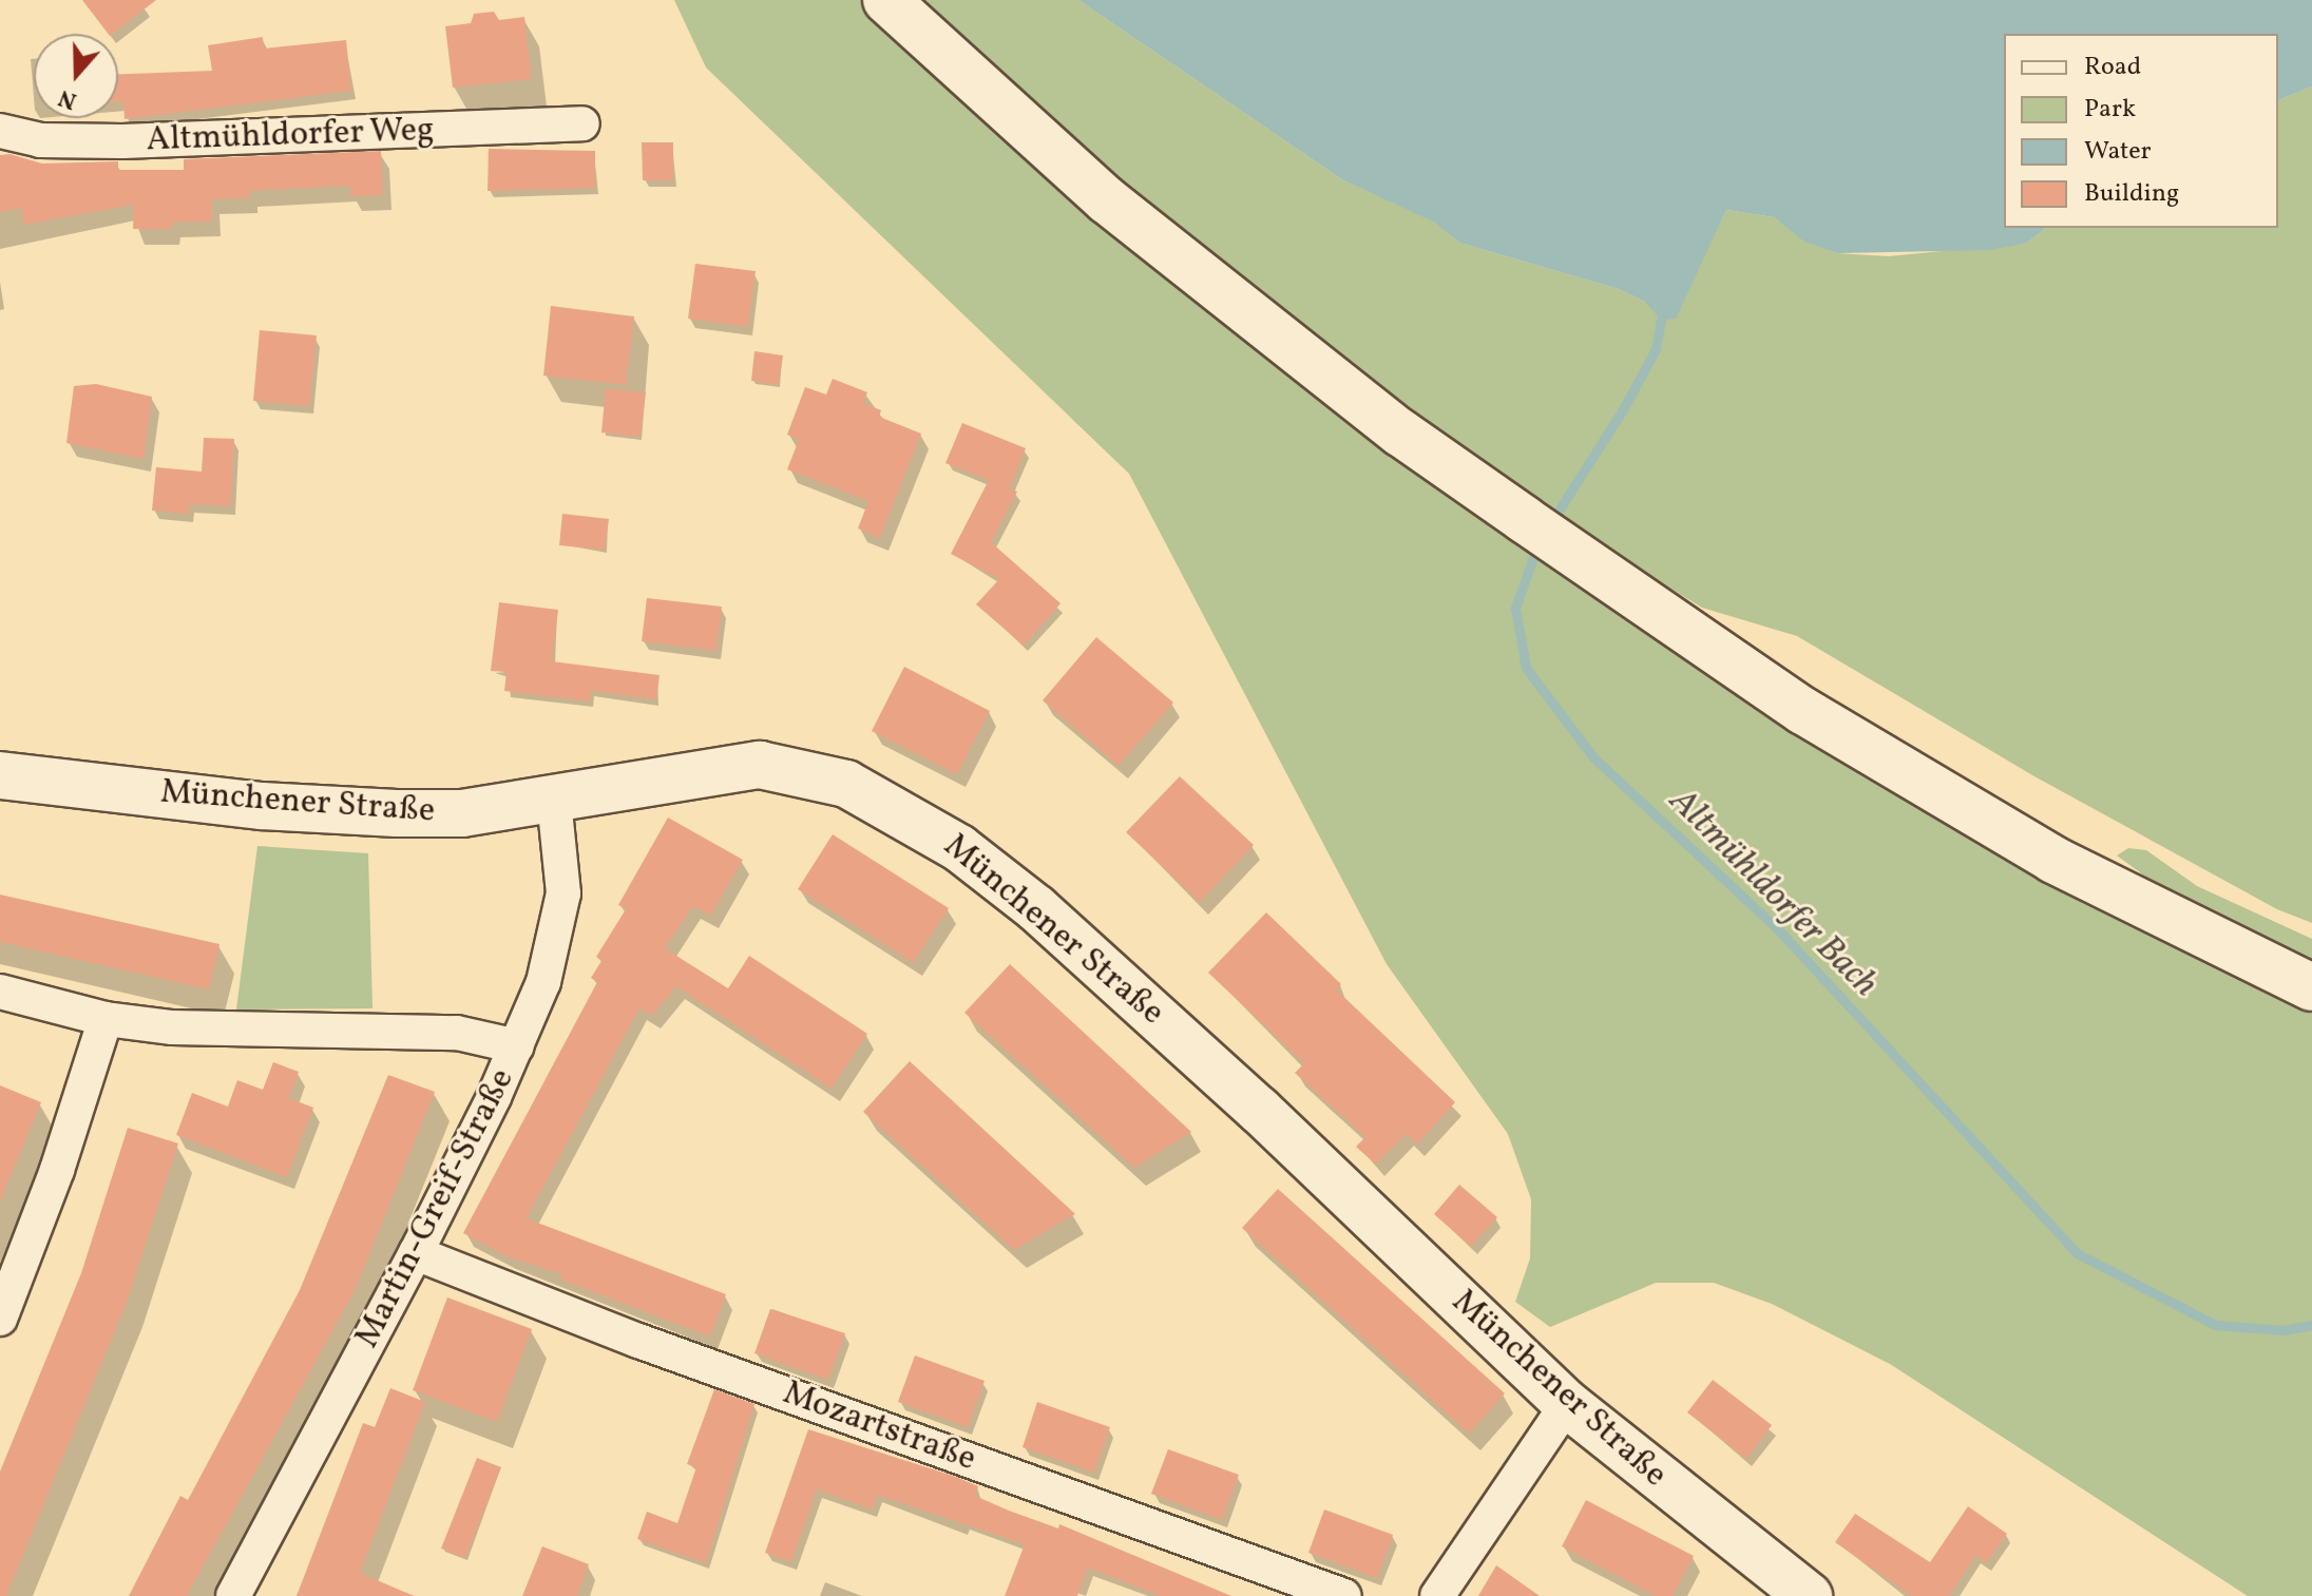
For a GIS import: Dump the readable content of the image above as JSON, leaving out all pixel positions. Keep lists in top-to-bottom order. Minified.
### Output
{"streets":{"street":["Altmühldorfer Weg","Münchener Straße","Martin-Greif-Straße","Mozartstraße"]},"crossings":[["Münchener Straße","Martin-Greif-Straße"],["Martin-Greif-Straße","Mozartstraße"]],"water":["Altmühldorfer Bach"],"legend":["Road","Park","Water","Building"],"north":"bottom"}
